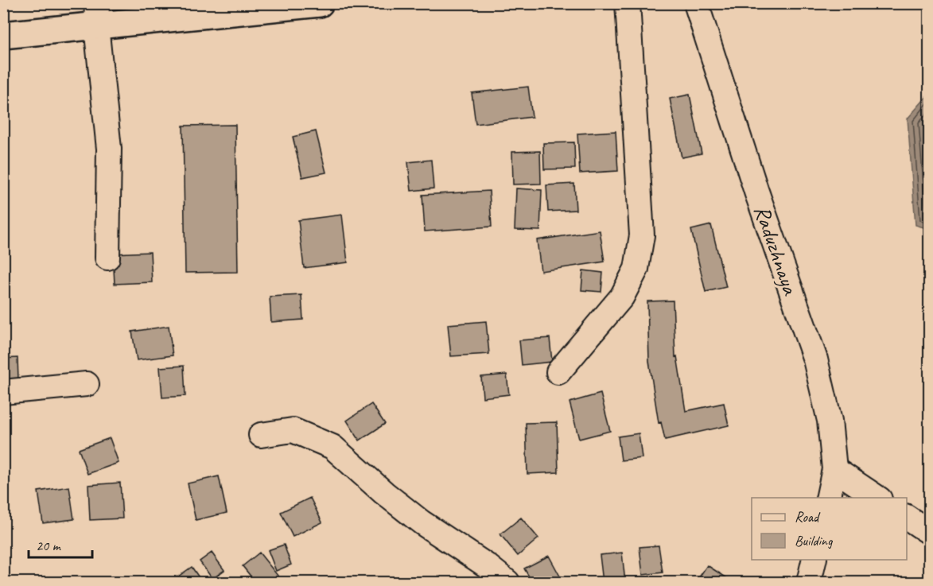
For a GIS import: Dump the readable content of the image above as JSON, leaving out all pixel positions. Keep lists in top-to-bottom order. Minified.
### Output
{"streets":{"street":["Raduzhnaya"]},"legend":["Road","Building"],"scale_bar":"20 m"}
